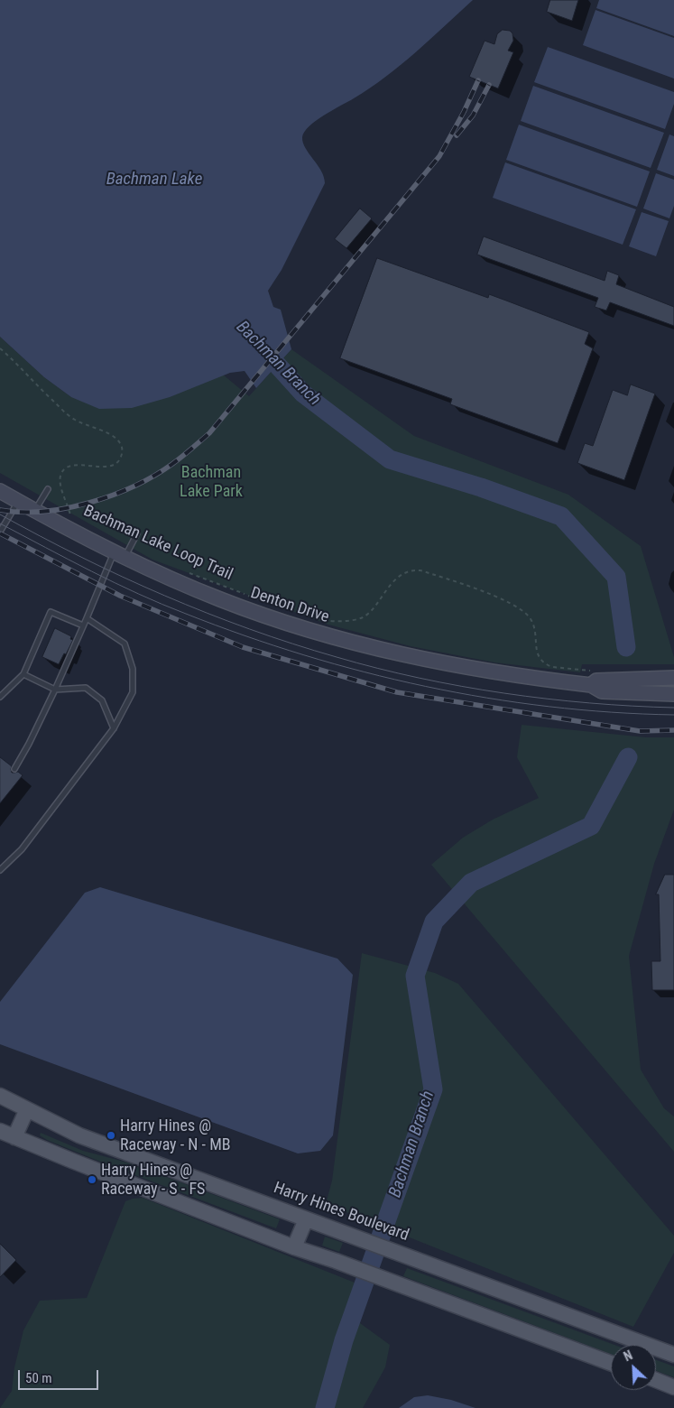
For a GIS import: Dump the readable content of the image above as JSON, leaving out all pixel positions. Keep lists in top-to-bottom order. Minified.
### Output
{"streets":{"main road":["Denton Drive","Harry Hines Boulevard"],"path":["Bachman Lake Loop Trail"]},"water":["Bachman Lake","Bachman Branch"],"parks":["Bachman Lake Park"],"places":["Harry Hines @ Raceway - N - MB","Harry Hines @ Raceway - S - FS"],"scale_bar":"50 m","north":"top left"}
